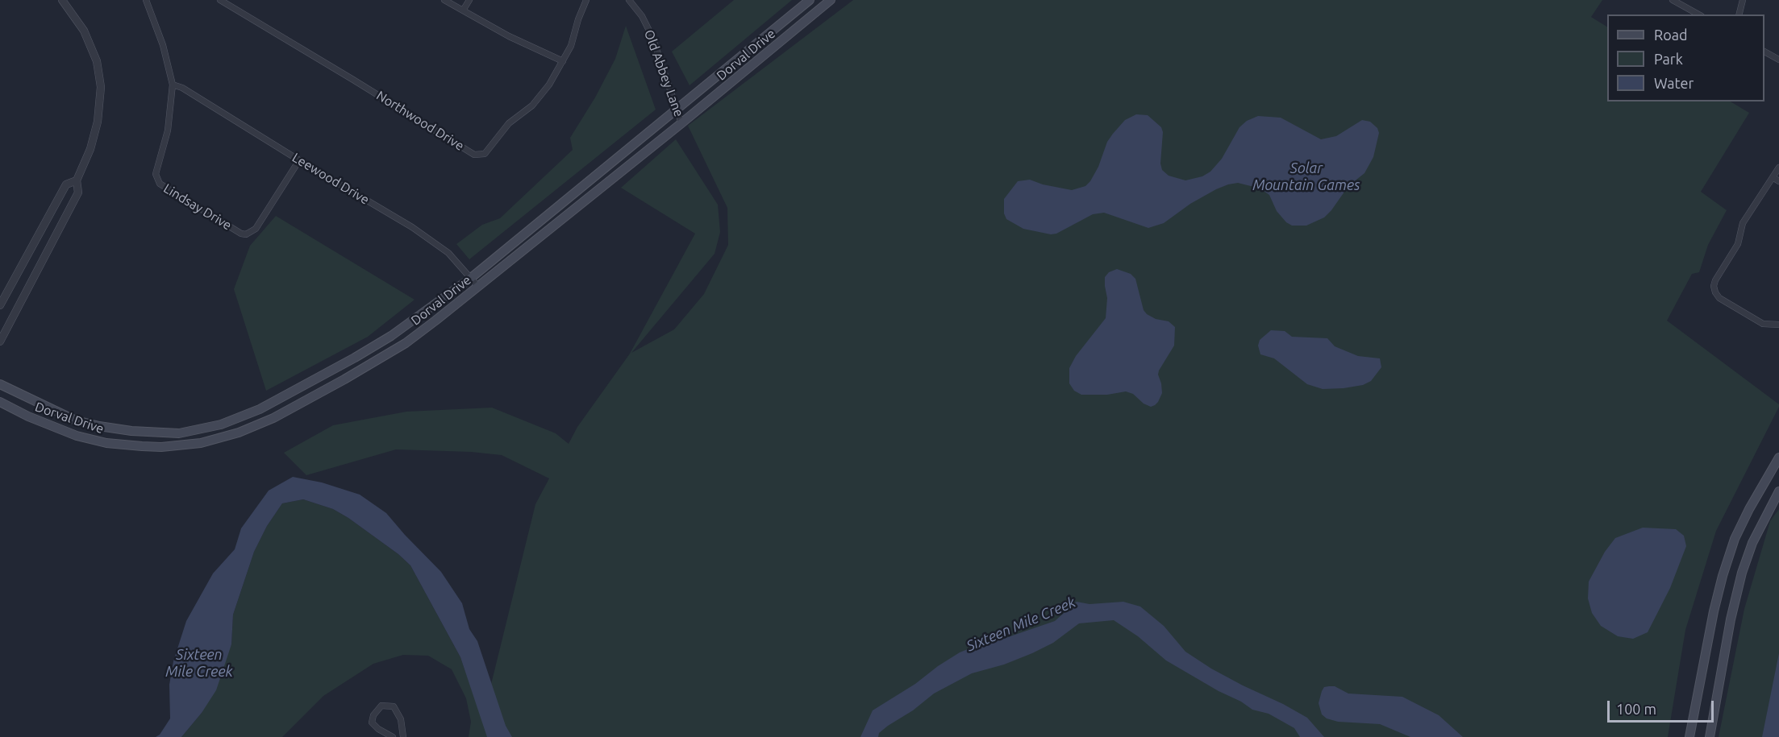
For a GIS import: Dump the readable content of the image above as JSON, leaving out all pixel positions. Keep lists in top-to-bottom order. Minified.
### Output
{"streets":{"main road":["Dorval Drive"],"street":["Old Abbey Lane","Northwood Drive","Leewood Drive","Lindsay Drive"]},"crossings":[["Dorval Drive","Old Abbey Lane"],["Dorval Drive","Leewood Drive"],["Leewood Drive","Lindsay Drive"]],"water":["Solar Mountain Games","Sixteen Mile Creek"],"legend":["Road","Park","Water"],"scale_bar":"100 m"}
